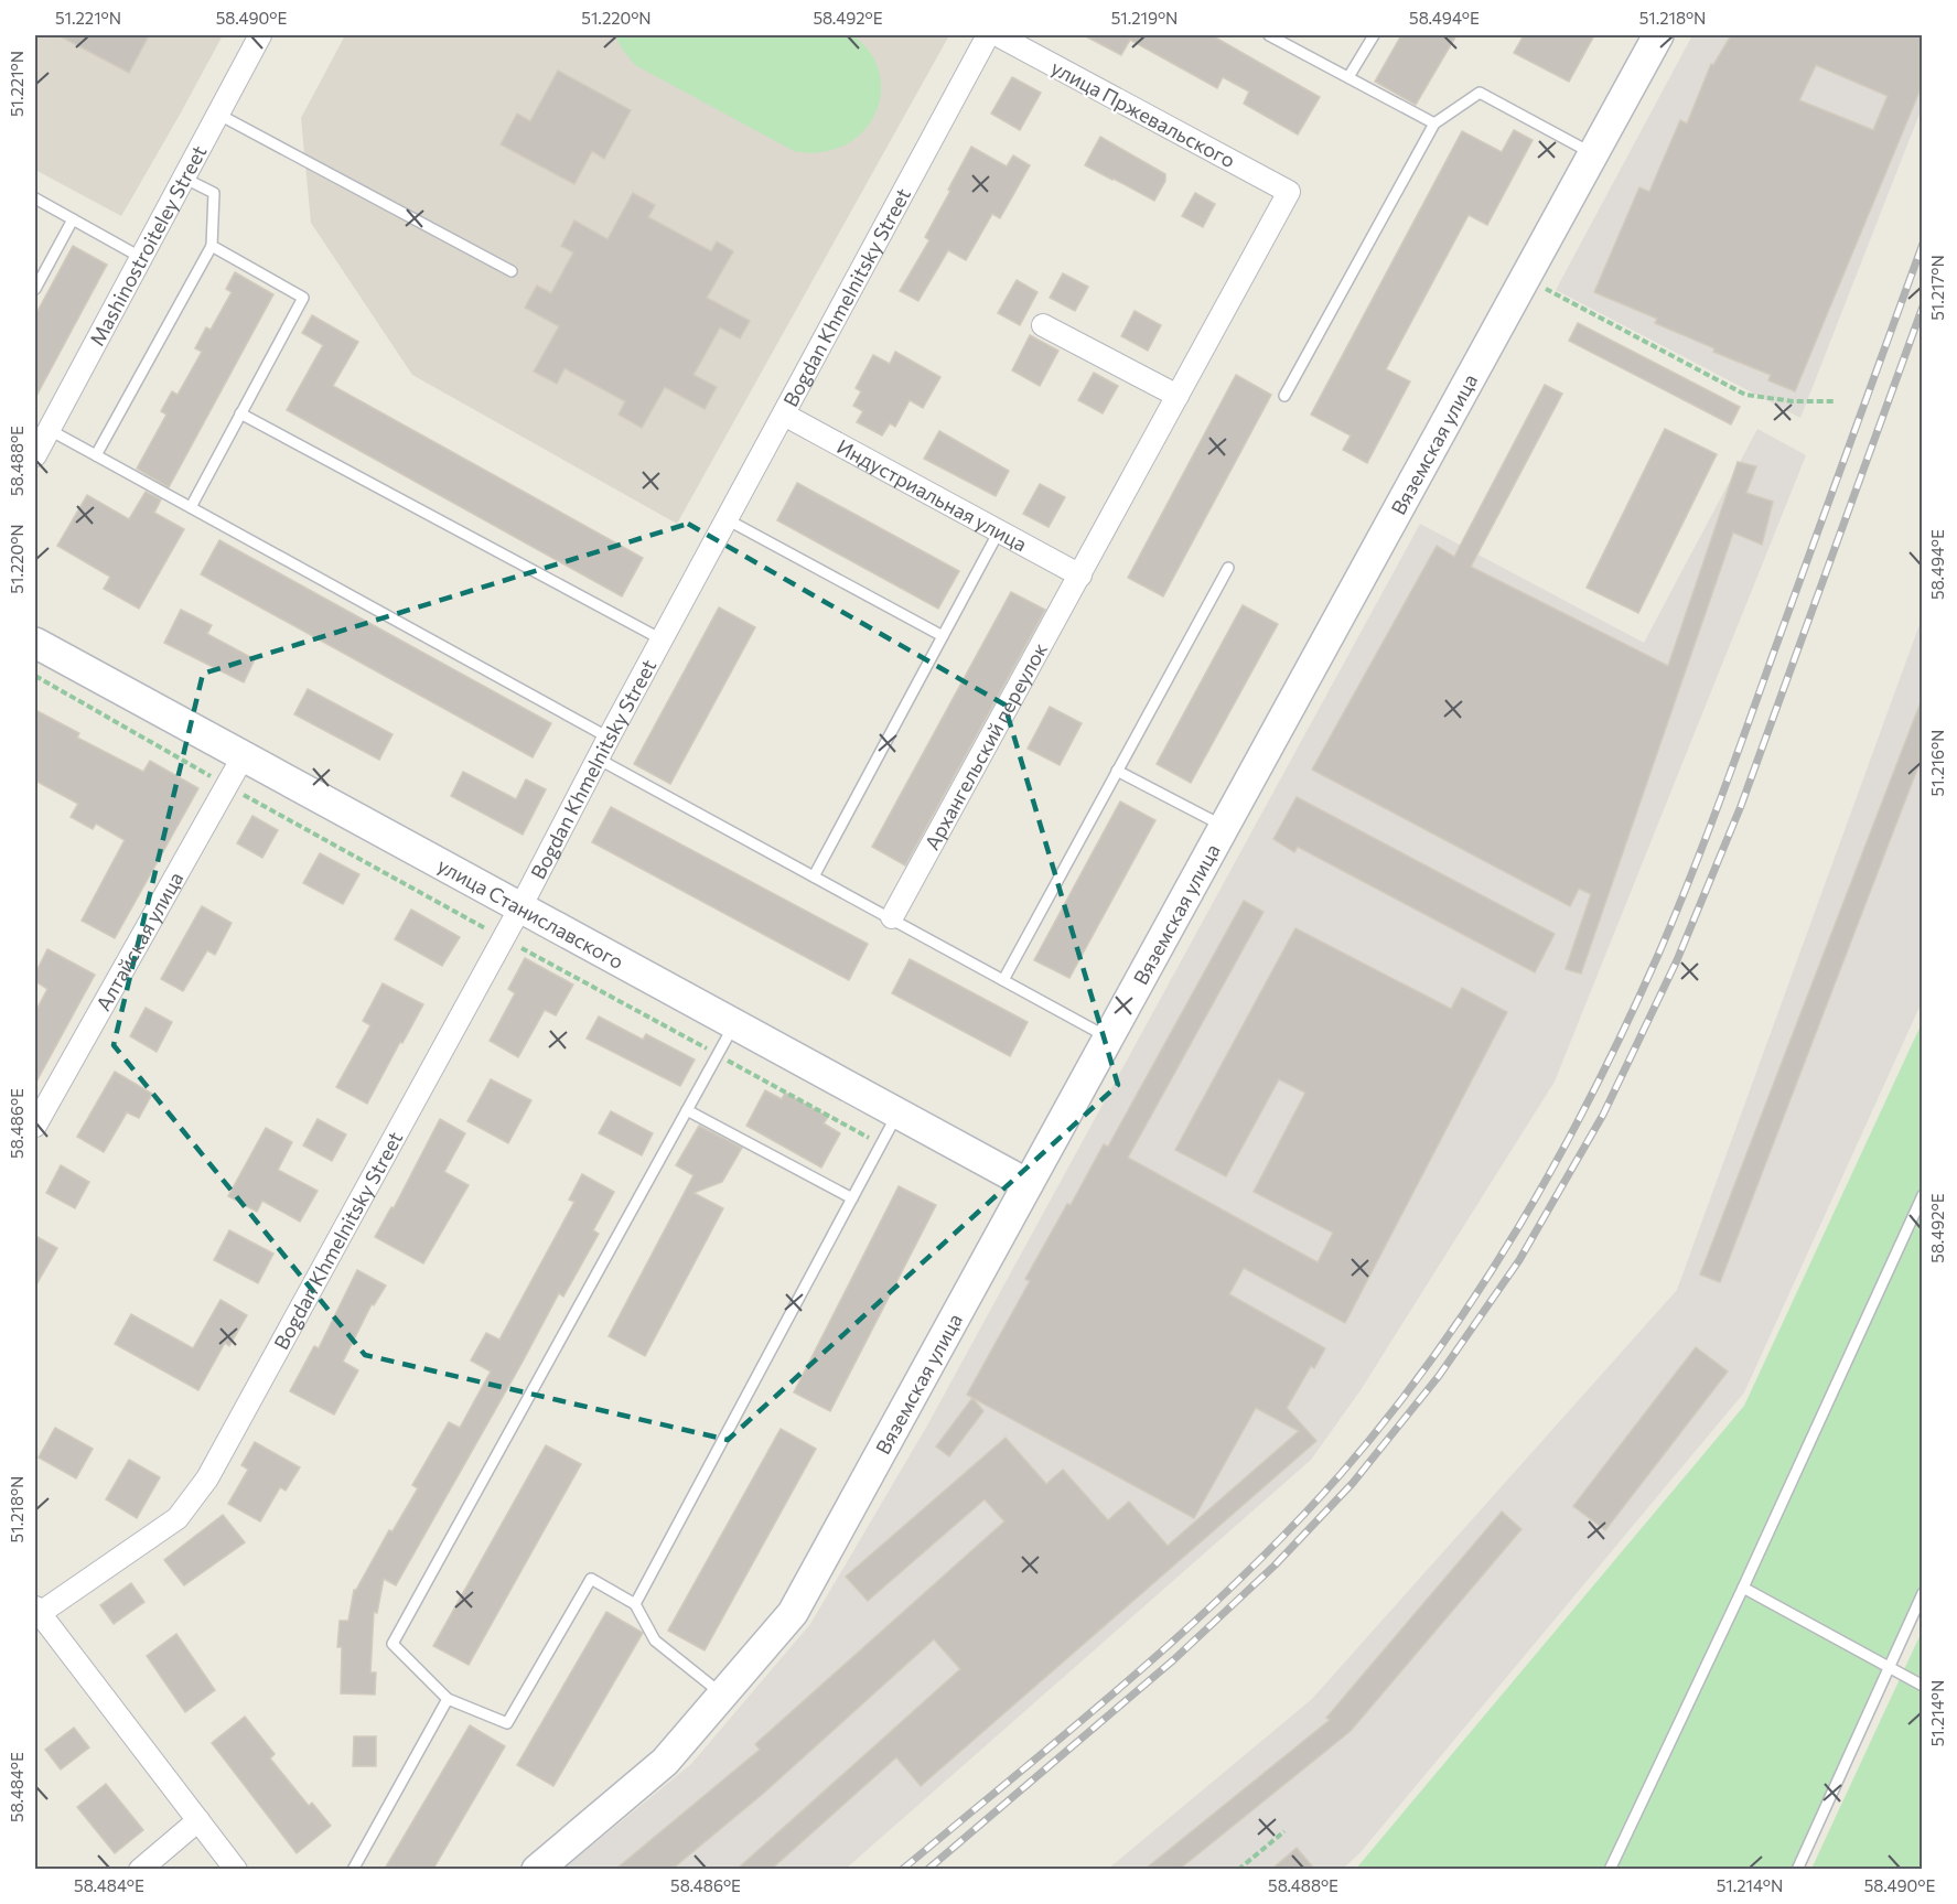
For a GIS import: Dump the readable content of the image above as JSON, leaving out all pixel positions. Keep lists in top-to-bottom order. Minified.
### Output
{"streets":{"main road":["Вяземская улица","улица Станиславского"],"street":["улица Пржевальского","Mashinostroiteley Street","Bogdan Khmelnitsky Street","Индустриальная улица","Архангельский переулок","Алтайская улица"]},"crossings":[["улица Пржевальского","Архангельский переулок"],["Bogdan Khmelnitsky Street","Индустриальная улица"],["Bogdan Khmelnitsky Street","улица Станиславского"],["Вяземская улица","улица Станиславского"],["Индустриальная улица","Архангельский переулок"],["улица Станиславского","Алтайская улица"]],"coordinates":["51.221°N","58.490°E","51.220°N","58.492°E","51.219°N","58.494°E","51.218°N","51.217°N","58.488°E","51.216°N","58.486°E","51.214°N","58.484°E"]}
